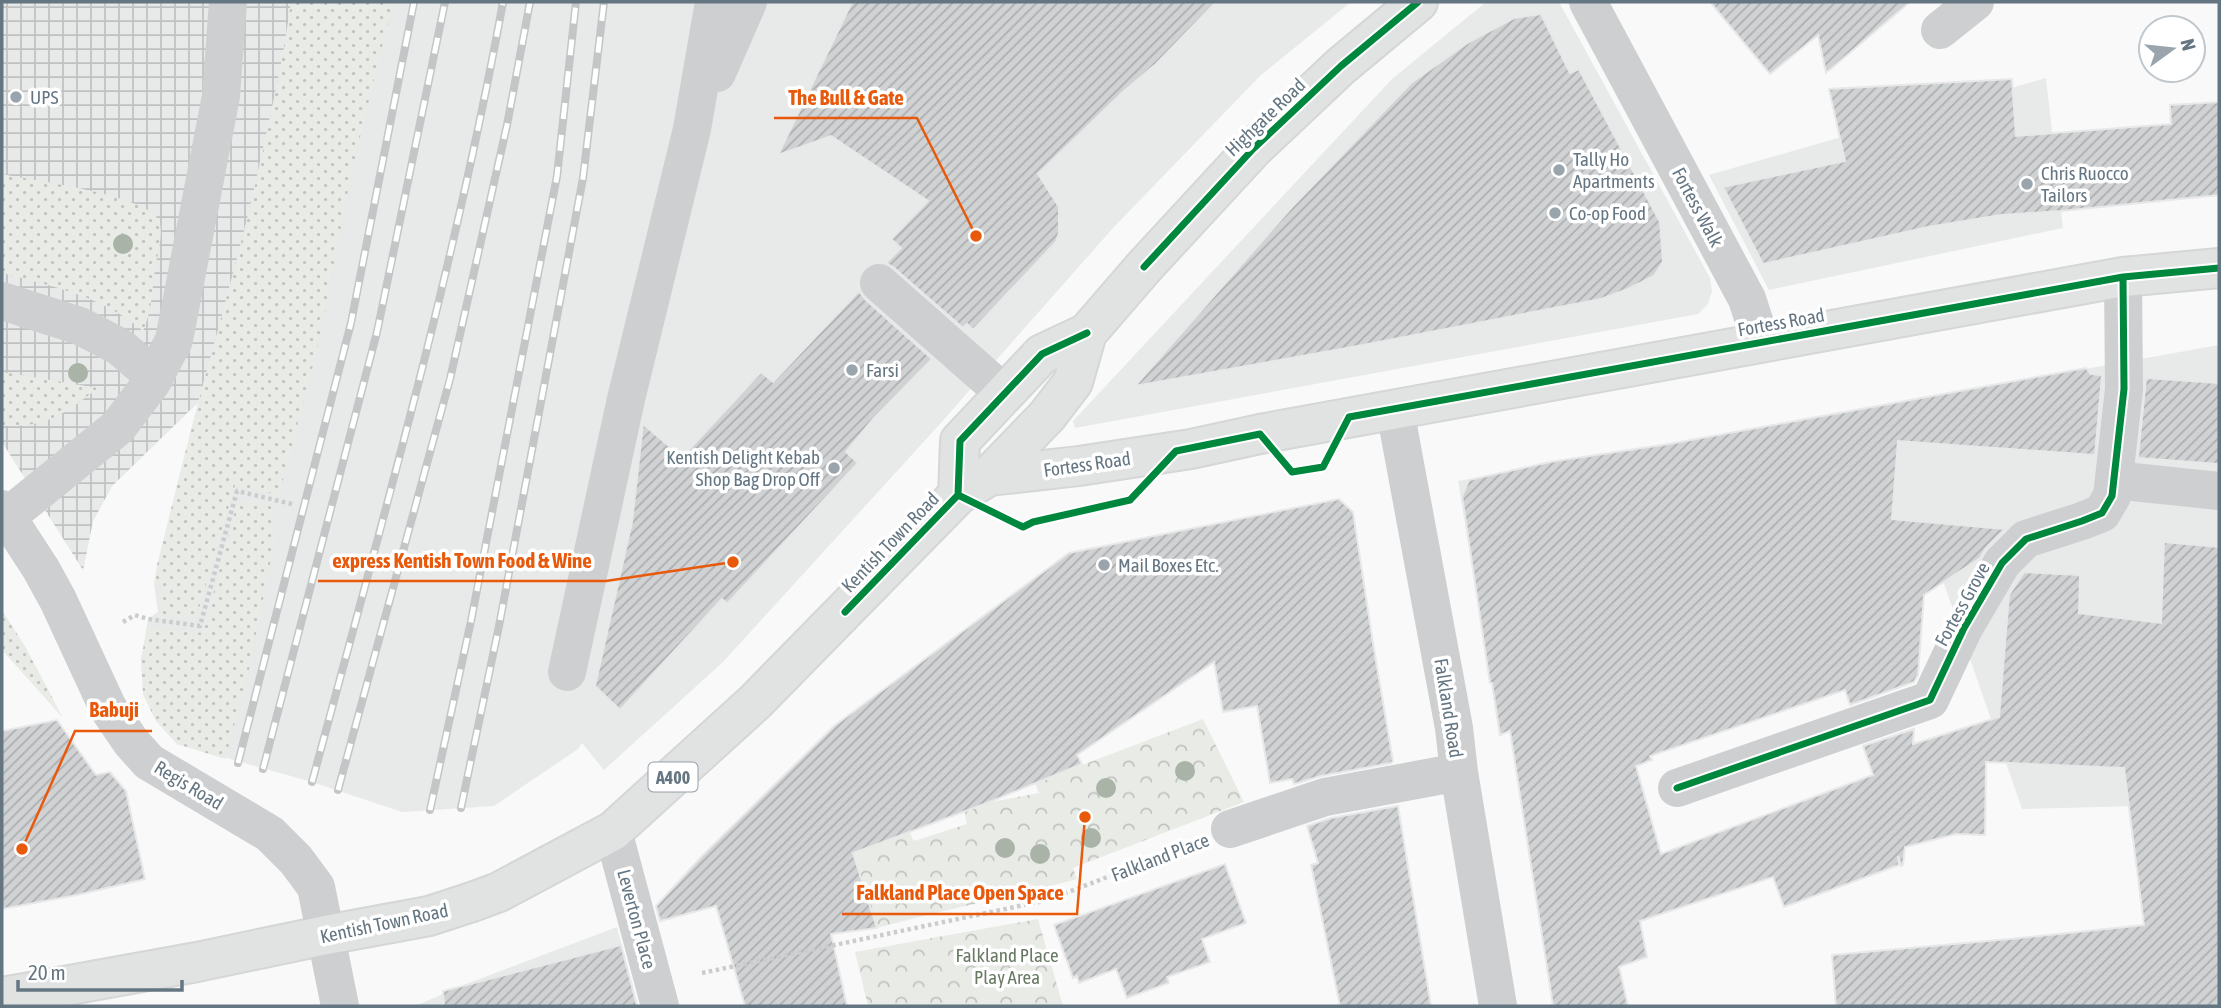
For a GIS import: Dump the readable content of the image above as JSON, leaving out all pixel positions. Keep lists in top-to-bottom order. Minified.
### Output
{"streets":{"main road":["Highgate Road","Fortess Road","Kentish Town Road","A400"],"street":["Fortess Walk","Fortess Grove","Falkland Road","Regis Road","Falkland Place","Leverton Place"]},"crossings":[["Highgate Road","Fortess Road"],["Highgate Road","Kentish Town Road"],["Fortess Walk","Fortess Road"],["Fortess Road","Kentish Town Road"],["Fortess Road","Fortess Grove"],["Fortess Road","Falkland Road"],["Kentish Town Road","Regis Road"],["Kentish Town Road","Leverton Place"],["Falkland Road","Falkland Place"],["Falkland Place","Leverton Place"]],"parks":["Falkland Place Play Area"],"places":["UPS","Tally Ho Apartments","Chris Ruocco Tailors","Co-op Food","The Bull & Gate","Farsi","Kentish Delight Kebab Shop Bag Drop Off","express Kentish Town Food & Wine","Mail Boxes Etc.","Falkland Place Open Space","Babuji"],"scale_bar":"20 m","north":"right"}
